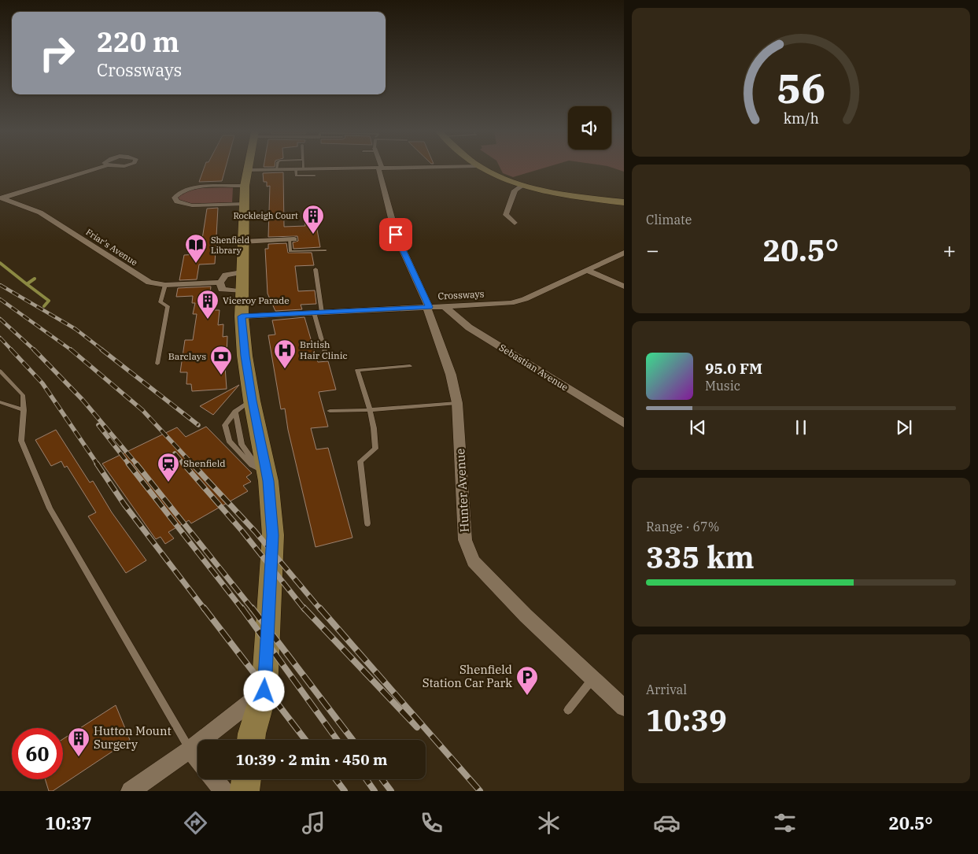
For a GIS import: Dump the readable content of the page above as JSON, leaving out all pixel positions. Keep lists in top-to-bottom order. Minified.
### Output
{"streets":{"street":["Friar's Avenue","Crossways","Sebastian Avenue","Hunter Avenue"]},"crossings":[["Crossways","Sebastian Avenue"],["Crossways","Hunter Avenue"]],"places":{"building":["Rockleigh Court","Viceroy Parade","Hutton Mount Surgery"],"library":["Shenfield Library"],"hospital":["British Hair Clinic"],"bank":["Barclays"],"station":["Shenfield"],"parking":["Shenfield Station Car Park"]},"page":{"turn":["220 m","Crossways"],"tile":["Climate",["Range · 67%","335 km"],["Arrival","10:39"]],"heat":["−","20.5°","+"],"song":["95.0 FM","Music"],"limit":"60","trip":"10:39 · 2 min · 450 m","tabs":["10:37","20.5°"],"gauge":["56","km/h"]}}
